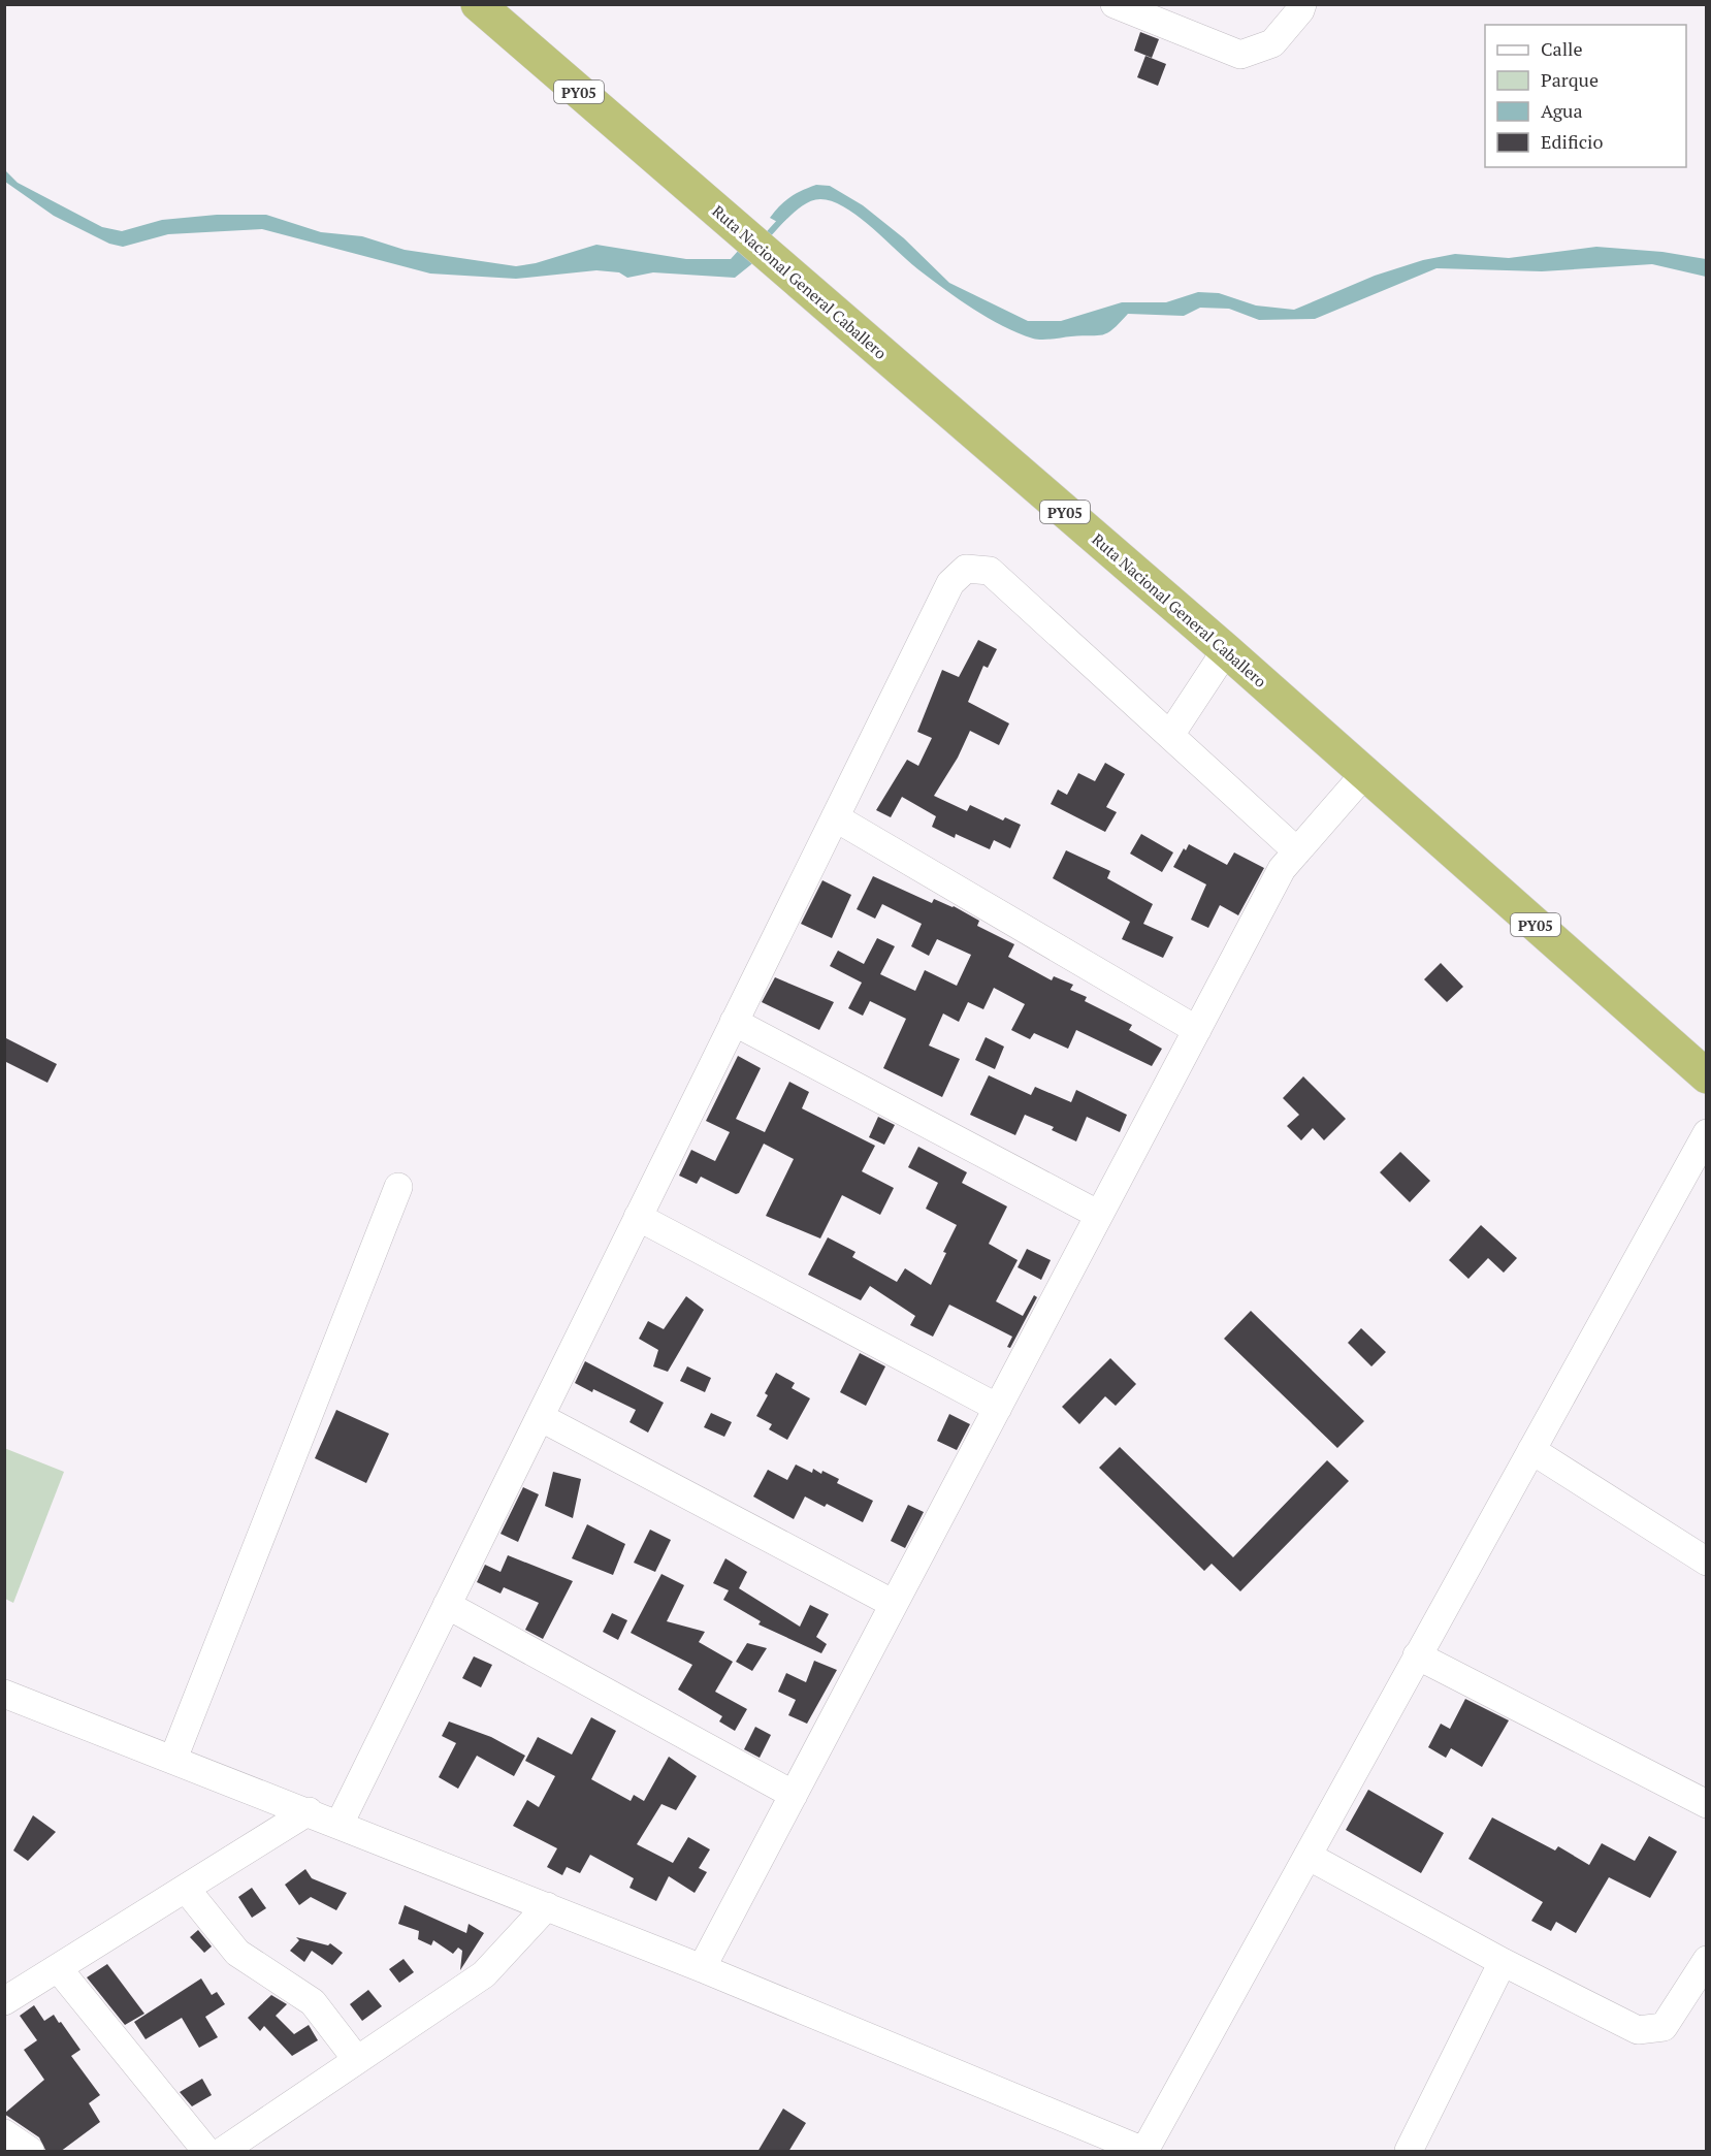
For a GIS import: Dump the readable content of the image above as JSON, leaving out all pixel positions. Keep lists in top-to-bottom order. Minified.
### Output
{"streets":{"highway":["PY05","Ruta Nacional General Caballero"]},"legend":["Calle","Parque","Agua","Edificio"]}
